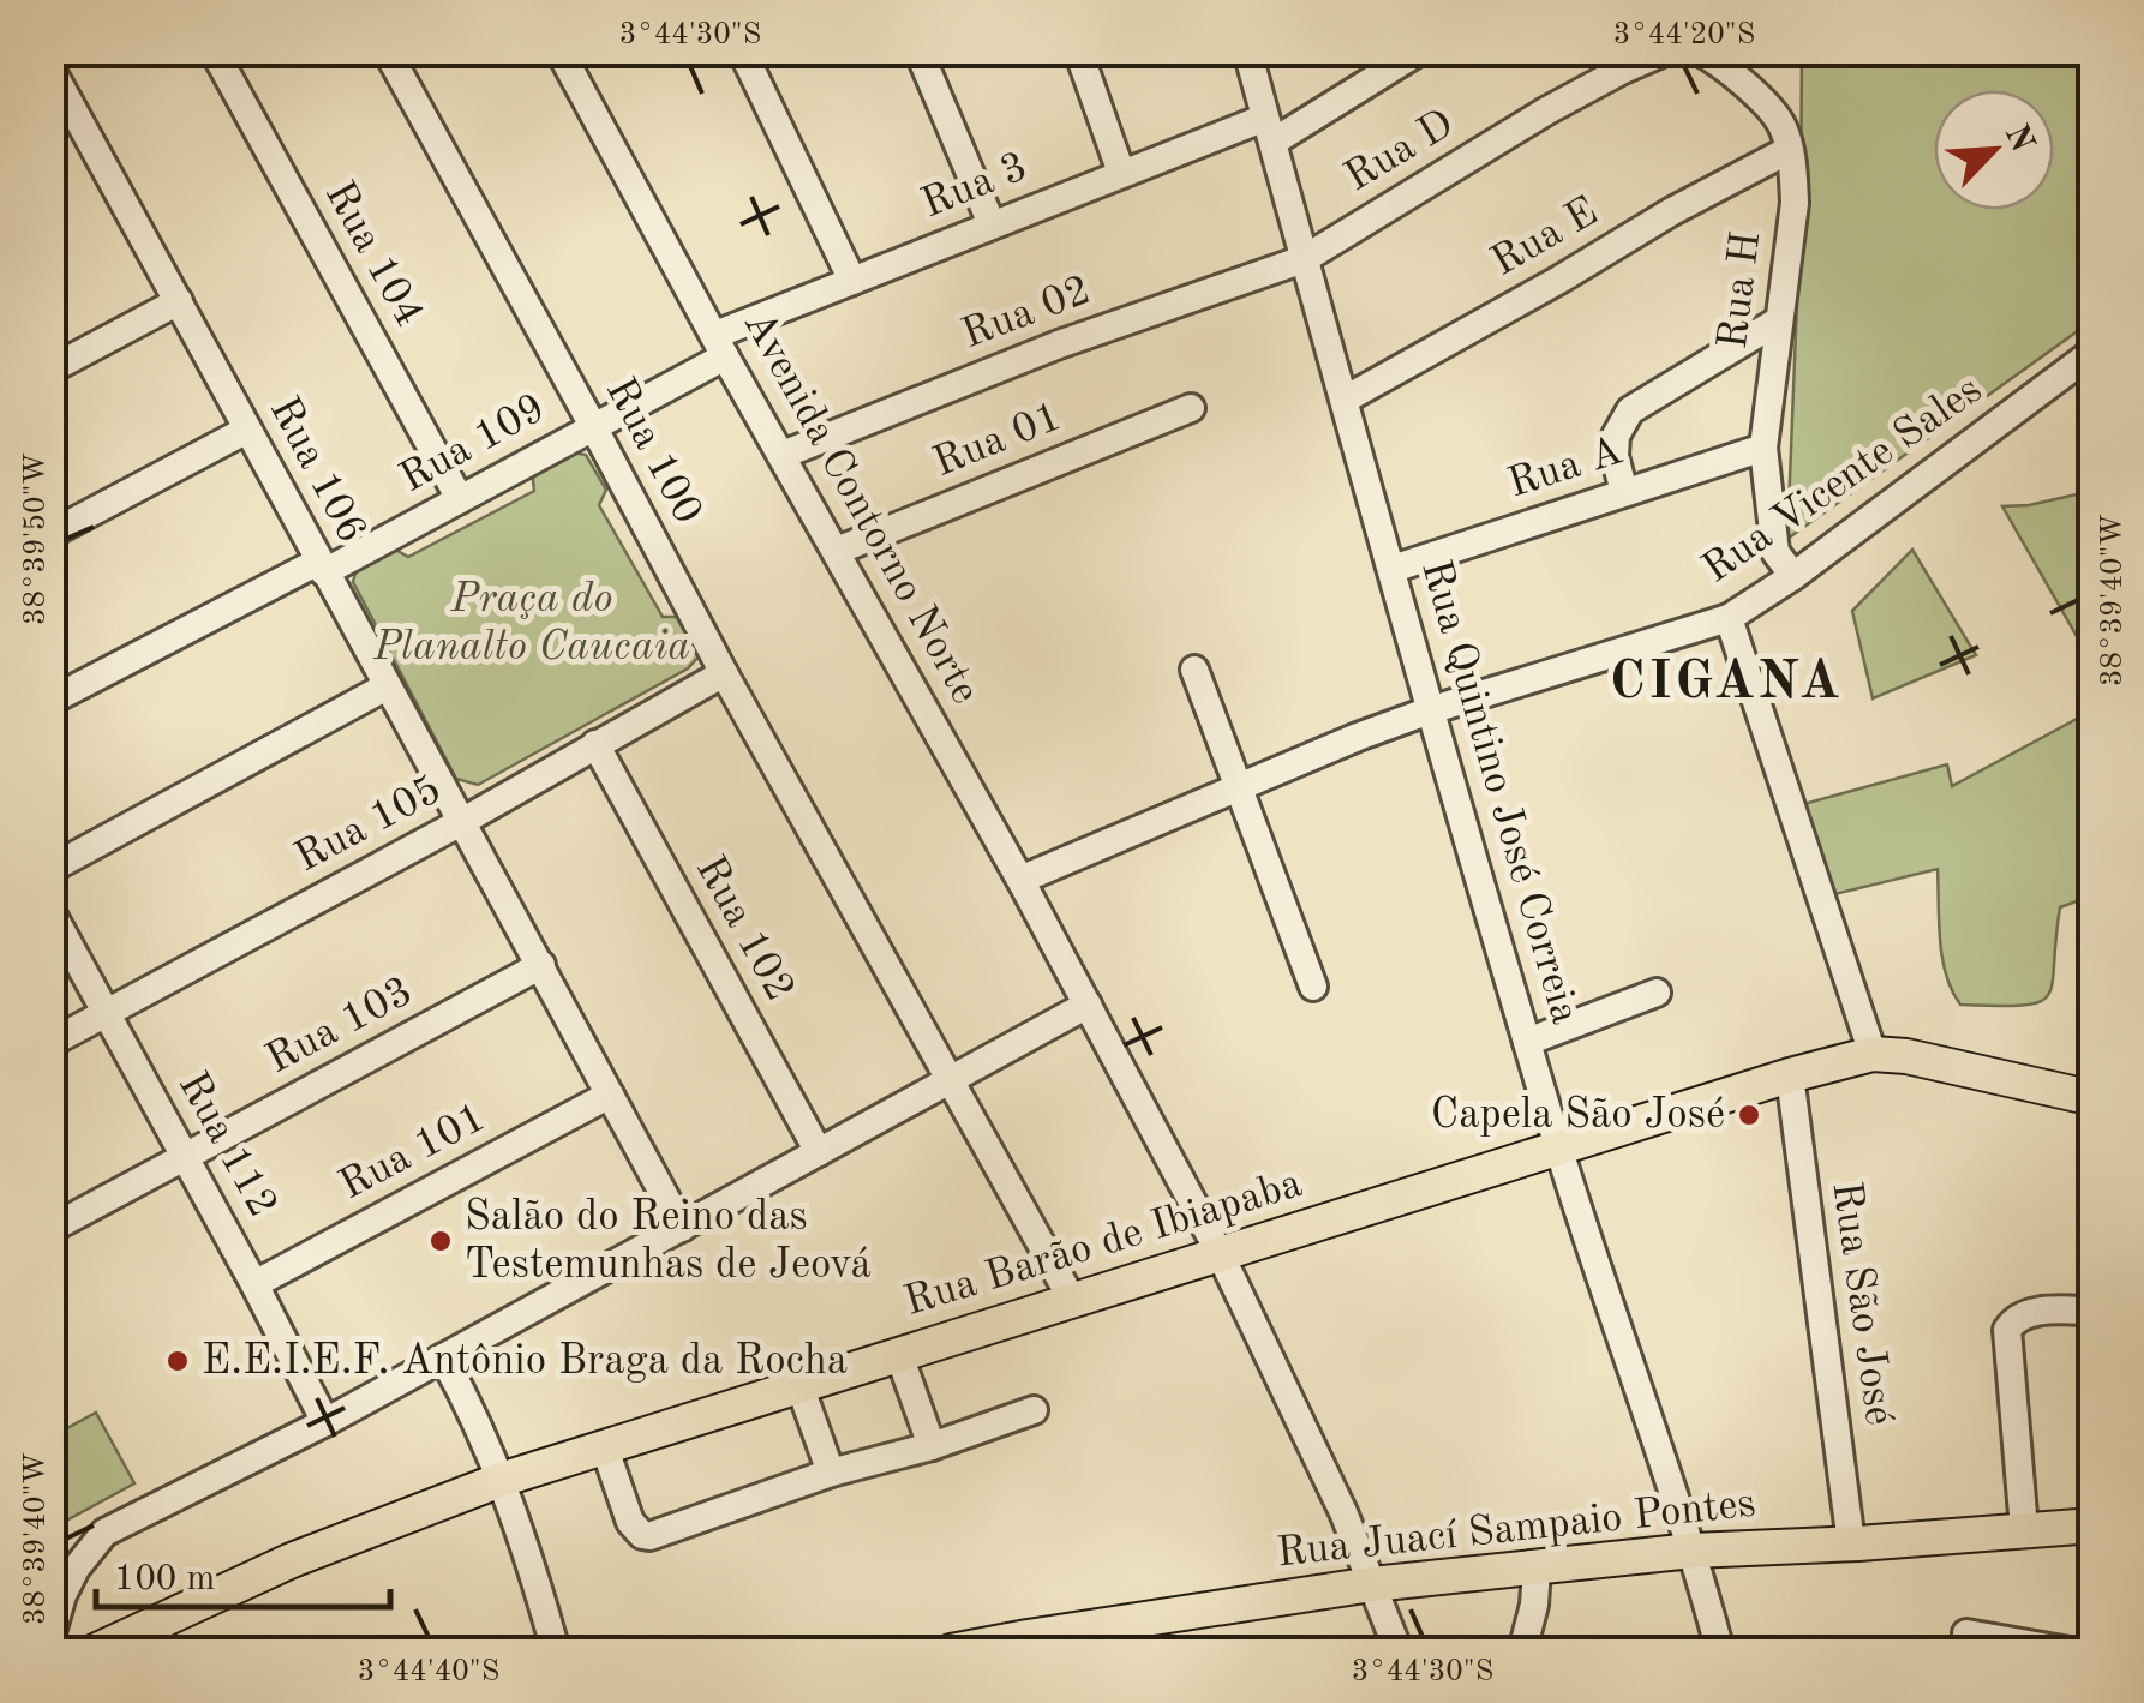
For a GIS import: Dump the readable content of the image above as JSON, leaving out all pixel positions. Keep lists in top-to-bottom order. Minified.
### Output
{"streets":{"main road":["Rua Barão de Ibiapaba","Rua Juací Sampaio Pontes"],"street":["Rua D","Rua 3","Rua E","Rua 104","Rua H","Rua 02","Rua 01","Rua 109","Rua 100","Rua A","Rua 106","Rua Vicente Sales","Avenida Contorno Norte","Rua Quintino José Correia","Rua 105","Rua 102","Rua 103","Rua 112","Rua 101","Rua São José"]},"crossings":[["Rua D","Rua 02"],["Rua D","Rua Quintino José Correia"],["Rua 3","Rua 109"],["Rua 3","Avenida Contorno Norte"],["Rua 3","Rua Quintino José Correia"],["Rua E","Rua H"],["Rua E","Rua Quintino José Correia"],["Rua 104","Rua 109"],["Rua H","Rua A"],["Rua H","Rua Vicente Sales"],["Rua 02","Avenida Contorno Norte"],["Rua 02","Rua Quintino José Correia"],["Rua 01","Avenida Contorno Norte"],["Rua 109","Rua 100"],["Rua 109","Rua 106"],["Rua 109","Avenida Contorno Norte"],["Rua 100","Rua 105"],["Rua 100","Rua Barão de Ibiapaba"],["Rua A","Rua Quintino José Correia"],["Rua 106","Rua 105"],["Rua 106","Rua 103"],["Rua 106","Rua 101"],["Rua Vicente Sales","Avenida Contorno Norte"],["Rua Vicente Sales","Rua Quintino José Correia"],["Avenida Contorno Norte","Rua Barão de Ibiapaba"],["Avenida Contorno Norte","Rua Juací Sampaio Pontes"],["Rua Quintino José Correia","Rua Barão de Ibiapaba"],["Rua Quintino José Correia","Rua Juací Sampaio Pontes"],["Rua 105","Rua 102"],["Rua 105","Rua 112"],["Rua 103","Rua 112"],["Rua 112","Rua 101"],["Rua Barão de Ibiapaba","Rua São José"],["Rua São José","Rua Juací Sampaio Pontes"]],"districts":["CIGANA"],"parks":["Praça do Planalto Caucaia"],"places":["Capela São José","Salão do Reino das Testemunhas de Jeová","E.E.I.E.F. Antônio Braga da Rocha"],"scale_bar":"100 m","north":"top right","coordinates":["3°44'30\"S","3°44'20\"S","38°39'50\"W","38°39'40\"W","3°44'40\"S"]}
